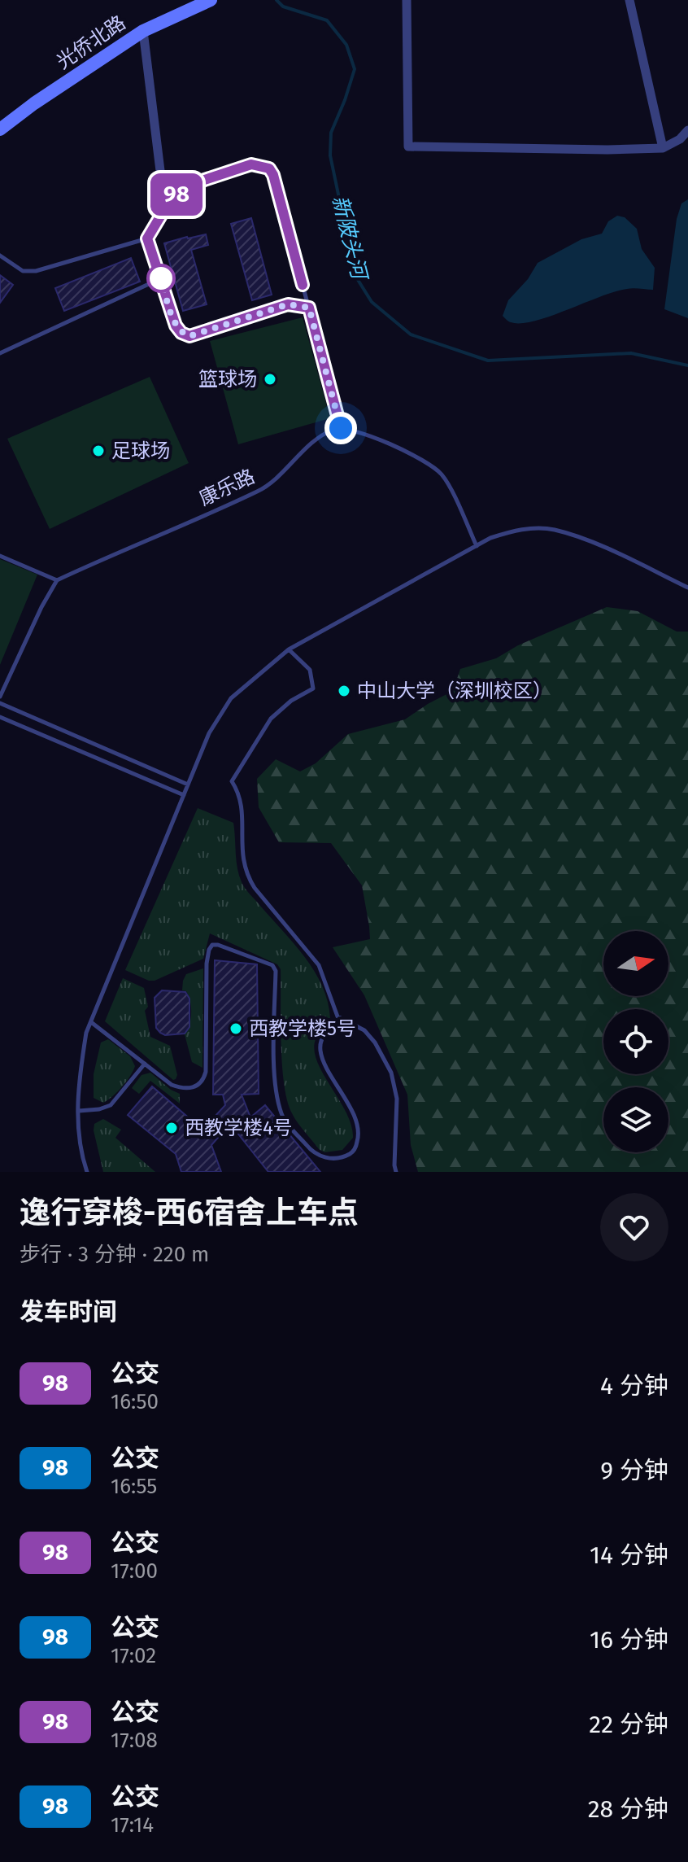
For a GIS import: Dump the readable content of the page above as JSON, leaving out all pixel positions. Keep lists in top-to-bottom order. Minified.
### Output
{"streets":{"street":["光侨北路"],"lane":["康乐路"]},"water":["新陂头河"],"places":["篮球场","足球场","中山大学（深圳校区）","西教学楼5号","西教学楼4号"],"lines":["bus line 98"],"north":"right","page":{"on_map":"98","heading":[["逸行穿梭-西6宿舍上车点","步行 · 3 分钟 · 220 m"],"发车时间"],"list":[{"mark":"98","name":"公交","note":"16:50","value":"4 分钟"},{"mark":"98","name":"公交","note":"16:55","value":"9 分钟"},{"mark":"98","name":"公交","note":"17:00","value":"14 分钟"},{"mark":"98","name":"公交","note":"17:02","value":"16 分钟"},{"mark":"98","name":"公交","note":"17:08","value":"22 分钟"},{"mark":"98","name":"公交","note":"17:14","value":"28 分钟"}]}}
